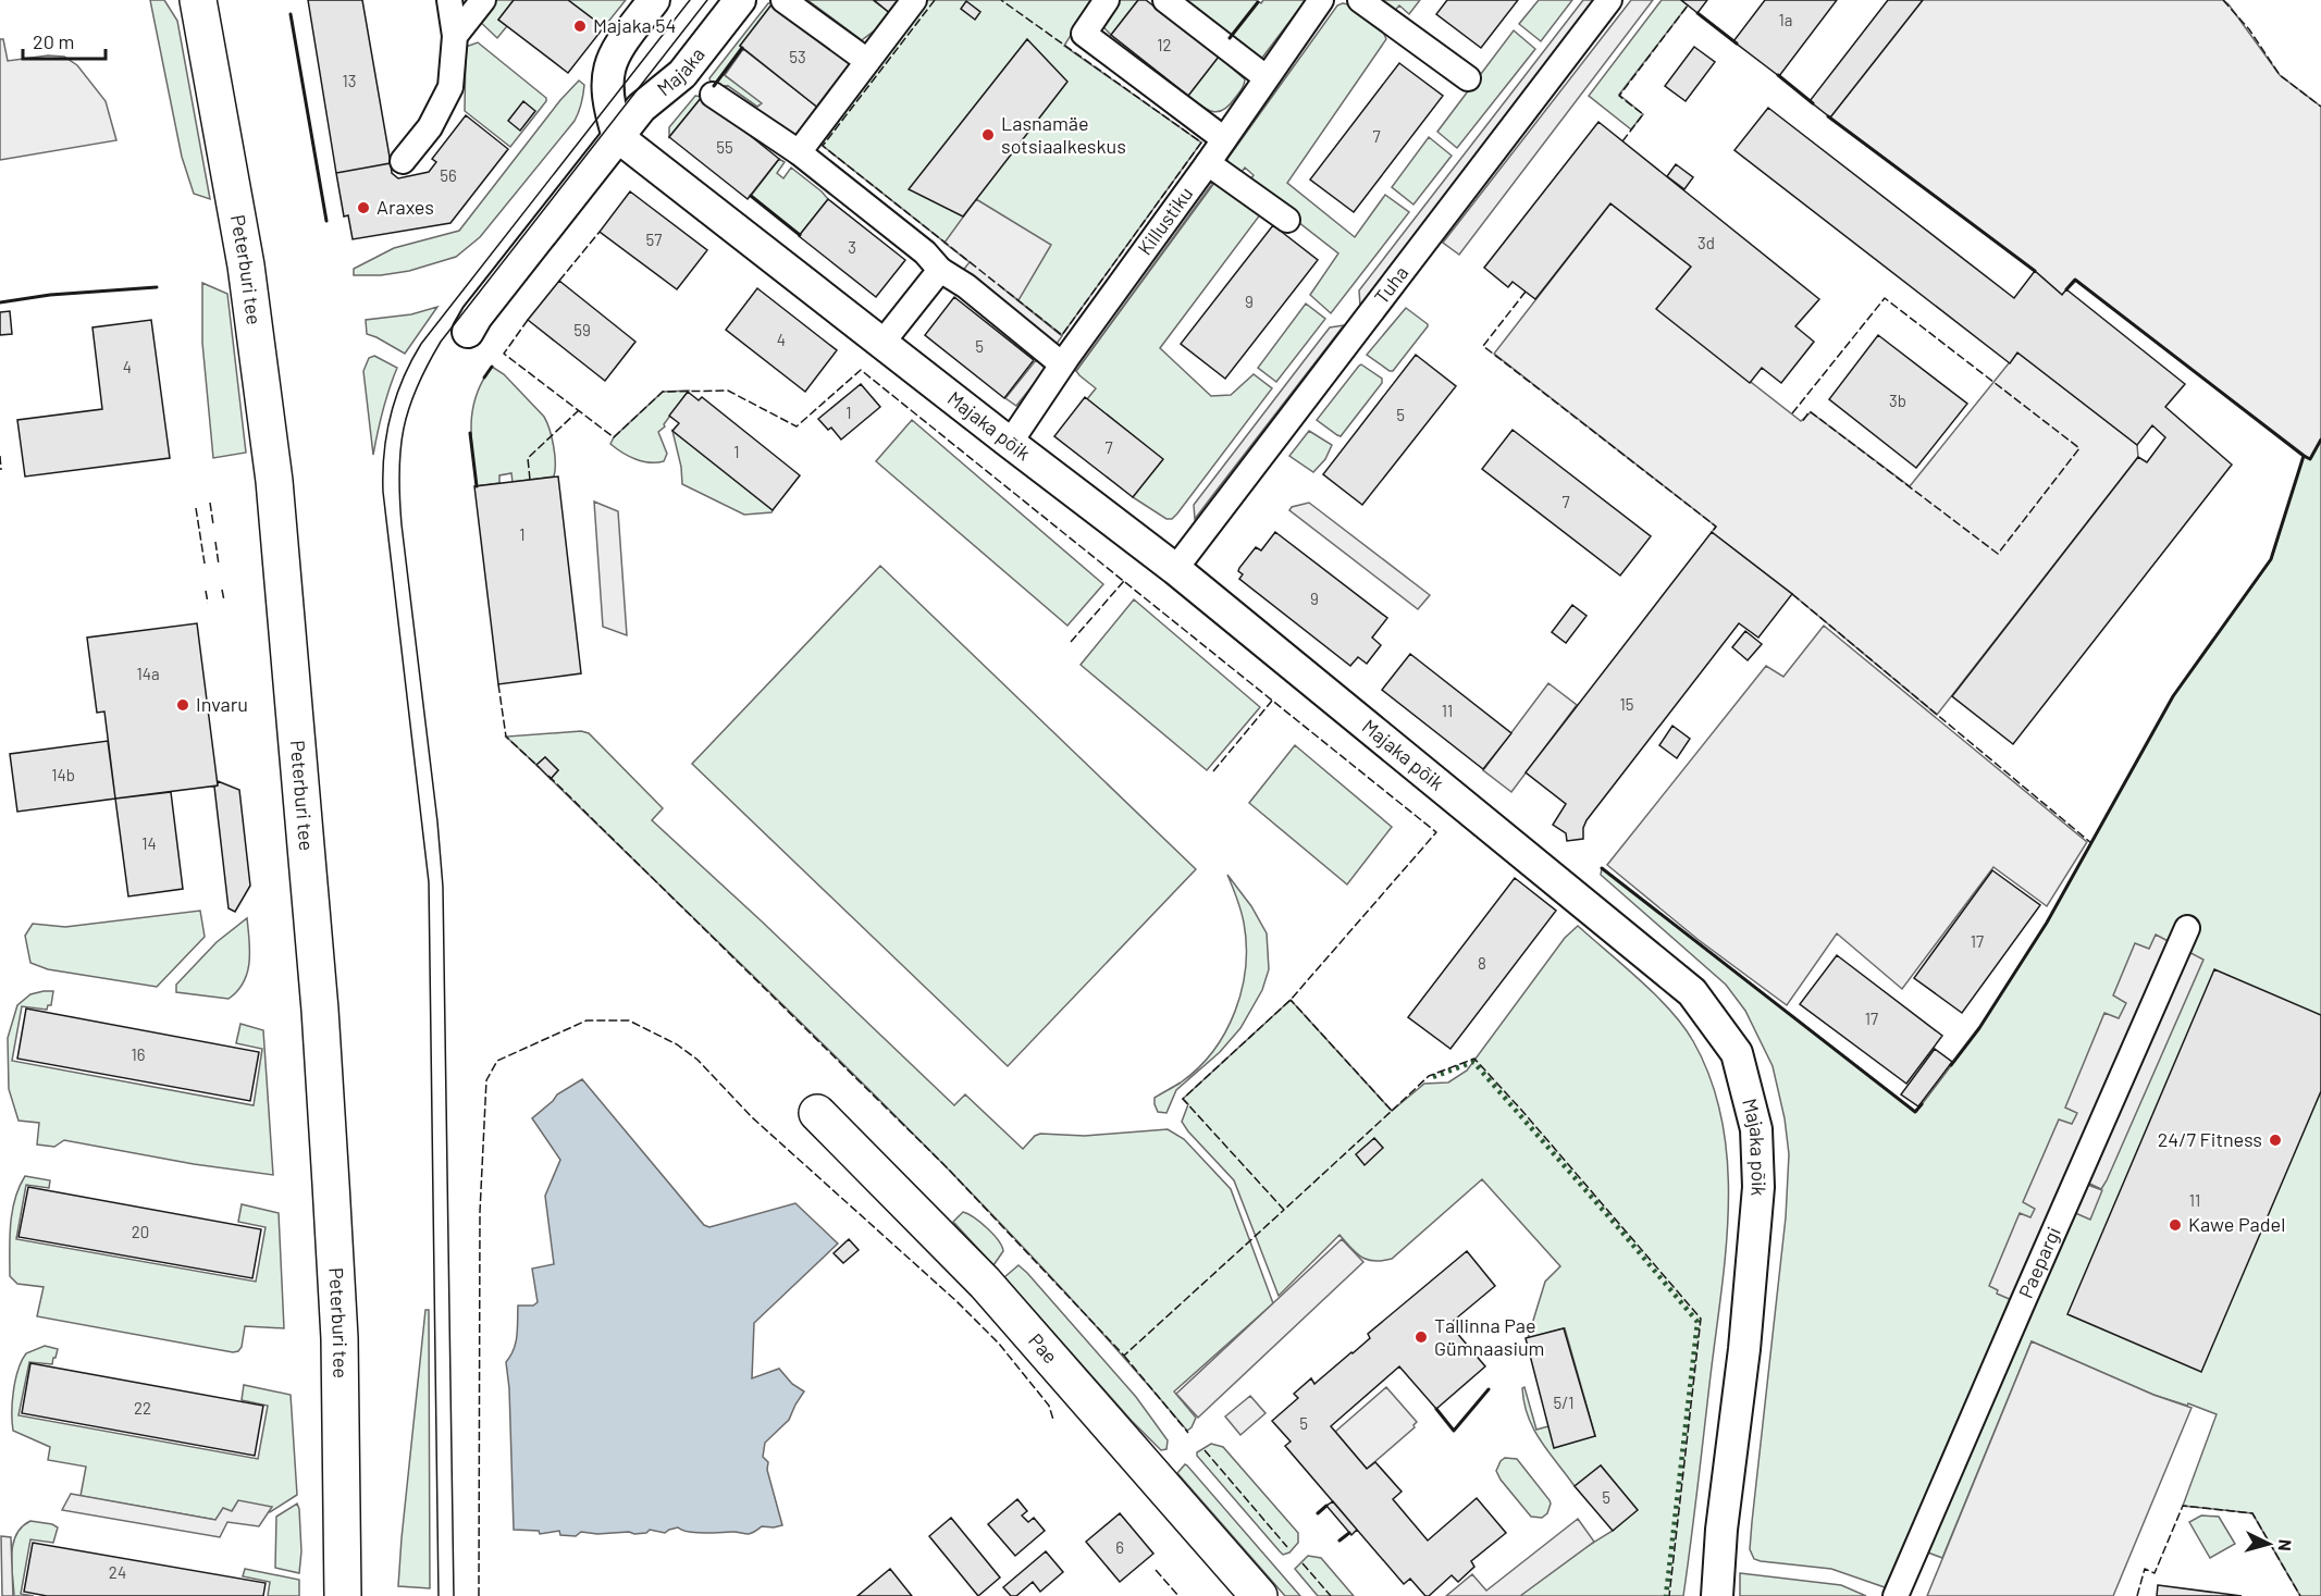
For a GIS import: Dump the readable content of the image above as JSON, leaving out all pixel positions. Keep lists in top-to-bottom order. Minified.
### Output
{"streets":{"main road":["Peterburi tee","Pae"],"street":["Majaka","Killustiku","Tuha","Majaka põik","Paepargi"]},"crossings":[["Majaka","Majaka põik"],["Killustiku","Majaka põik"],["Tuha","Majaka põik"]],"places":["Majaka 54","Lasnamäe sotsiaalkeskus","Araxes","Invaru","24/7 Fitness","Kawe Padel","Tallinna Pae Gümnaasium"],"house_numbers":["1a","12","53","13","7","55","56","57","3d","3","9","59","4","5","4","3b","1","5","7","1","7","1","9","14a","15","11","14b","14","17","8","17","16","11","20","5/1","22","5","5","6","24"],"scale_bar":"20 m","north":"right"}
